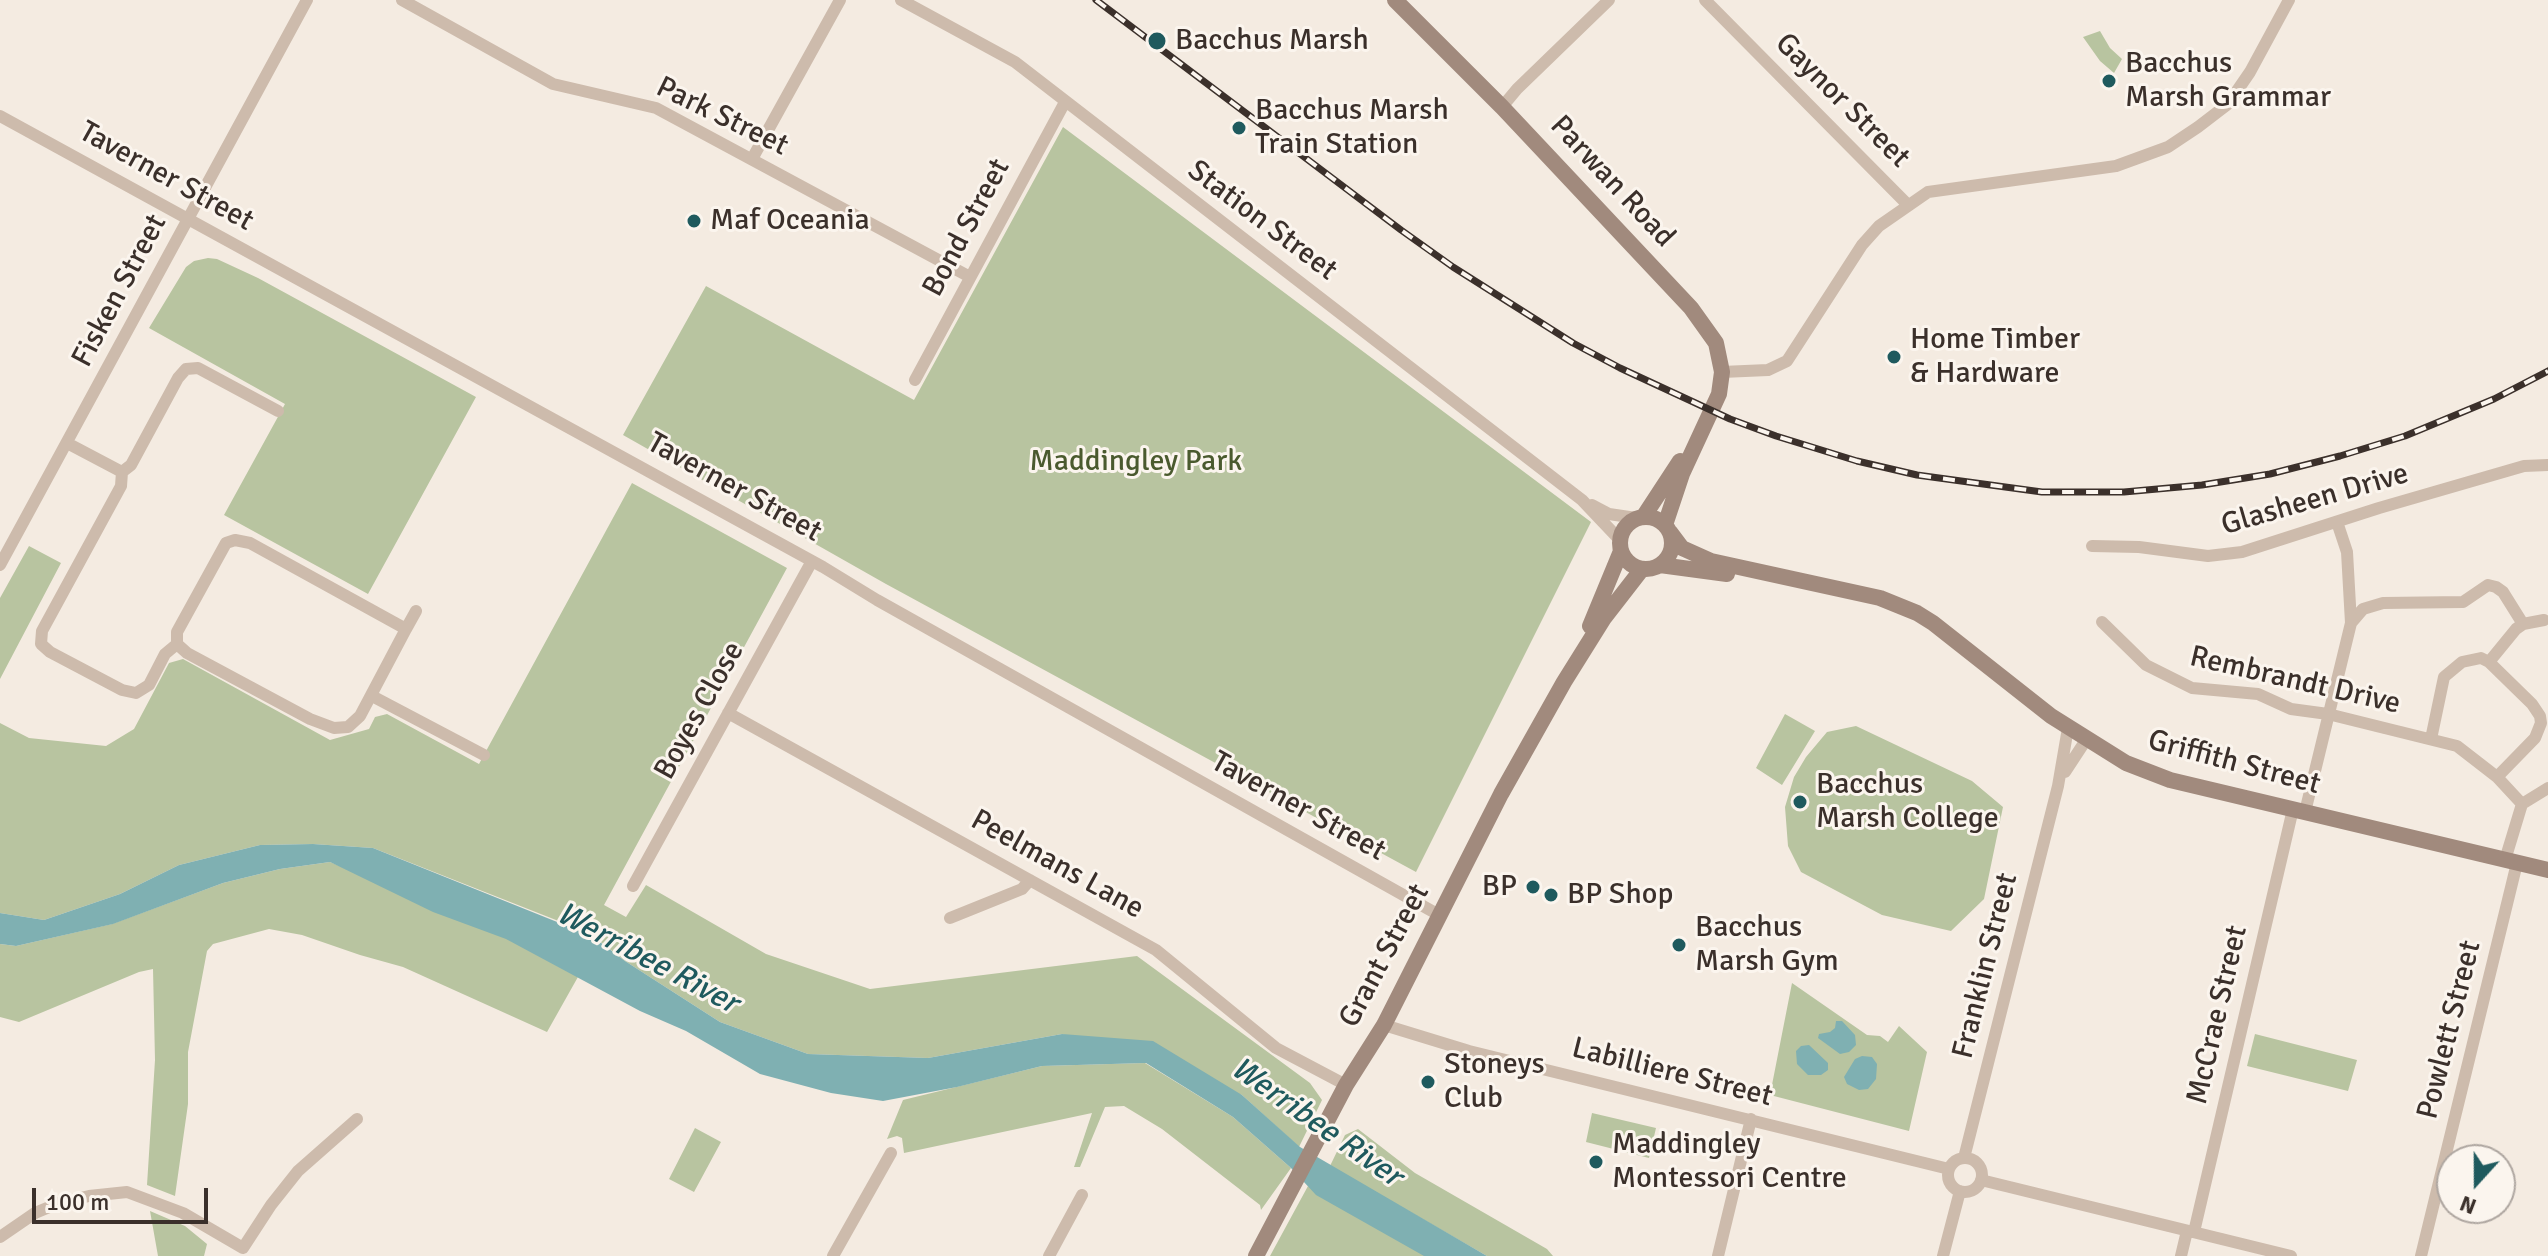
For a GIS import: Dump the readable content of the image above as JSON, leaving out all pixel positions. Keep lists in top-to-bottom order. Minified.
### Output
{"streets":{"main road":["Parwan Road","Griffith Street","Grant Street"],"street":["Gaynor Street","Park Street","Taverner Street","Station Street","Bond Street","Fisken Street","Glasheen Drive","Rembrandt Drive","Boyes Close","Peelmans Lane","Franklin Street","McCrae Street","Powlett Street","Labilliere Street"]},"crossings":[["Park Street","Bond Street"],["Taverner Street","Fisken Street"],["Taverner Street","Boyes Close"],["Taverner Street","Grant Street"],["Station Street","Bond Street"],["Station Street","Griffith Street"],["Station Street","Grant Street"],["Glasheen Drive","McCrae Street"],["Rembrandt Drive","McCrae Street"],["Rembrandt Drive","Powlett Street"],["Boyes Close","Peelmans Lane"],["Griffith Street","Grant Street"],["Griffith Street","Franklin Street"],["Griffith Street","McCrae Street"],["Griffith Street","Powlett Street"],["Peelmans Lane","Grant Street"],["Grant Street","Labilliere Street"],["Franklin Street","Labilliere Street"]],"water":["Werribee River"],"parks":["Maddingley Park"],"places":["Bacchus Marsh","Bacchus Marsh Grammar","Bacchus Marsh Train Station","Maf Oceania","Home Timber & Hardware","Bacchus Marsh College","BP","BP Shop","Bacchus Marsh Gym","Stoneys Club","Maddingley Montessori Centre"],"scale_bar":"100 m","north":"bottom"}
